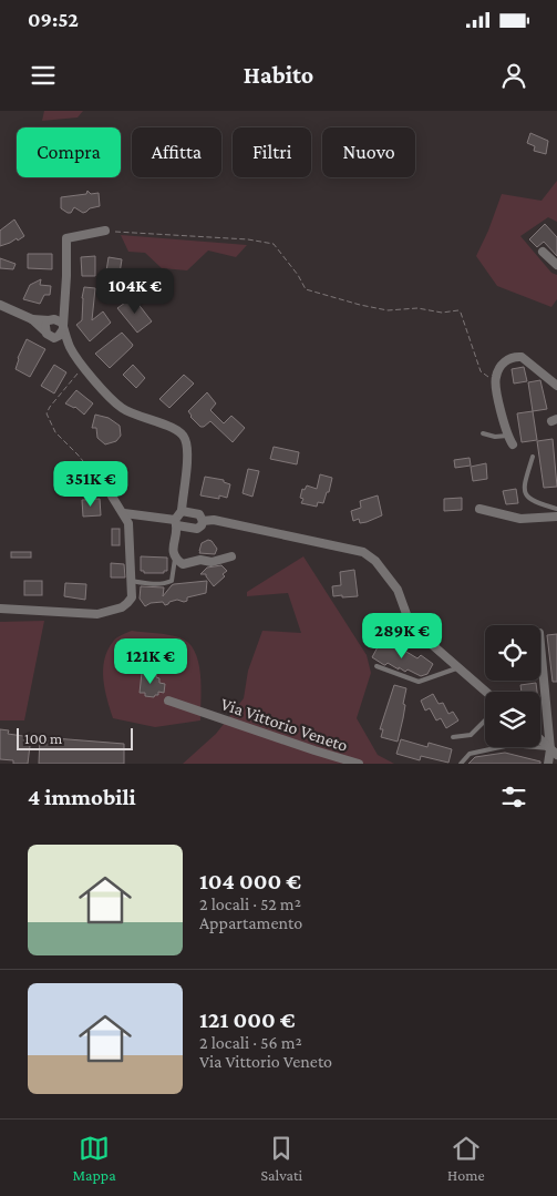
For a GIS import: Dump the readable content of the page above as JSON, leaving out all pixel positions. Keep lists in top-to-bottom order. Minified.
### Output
{"streets":{"street":["Via Vittorio Veneto"]},"scale_bar":"100 m","page":{"status":"09:52","header":"Habito","chip":["Compra","Affitta","Filtri","Nuovo"],"price":["104K €","351K €","289K €","121K €"],"scale":"100 m","heading":"4 immobili","list":[{"name":"104 000 €","note":"2 locali · 52 m² · Appartamento"},{"name":"121 000 €","note":"2 locali · 56 m² · Via Vittorio Veneto"}],"tabs":["Mappa","Salvati","Home"]}}
